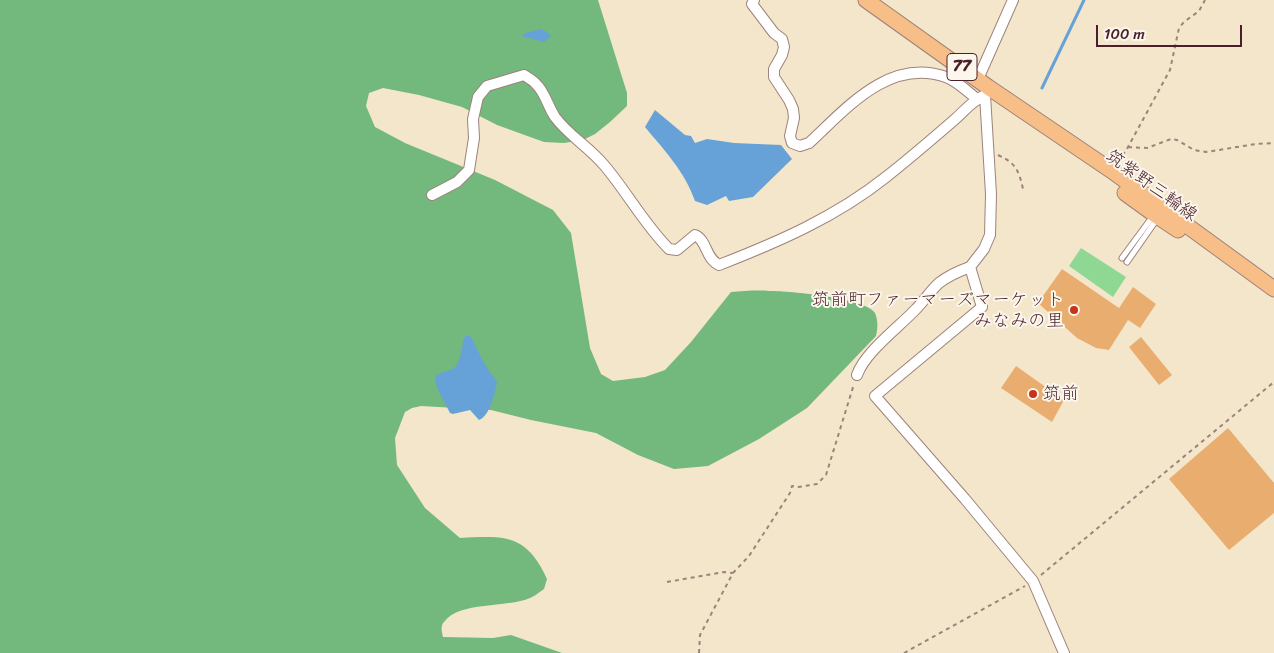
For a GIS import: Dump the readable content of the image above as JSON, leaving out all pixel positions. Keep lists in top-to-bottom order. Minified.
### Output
{"streets":{"main road":["77","筑紫野三輪線"]},"places":["筑前町ファーマーズマーケット みなみの里","筑前"],"scale_bar":"100 m"}
